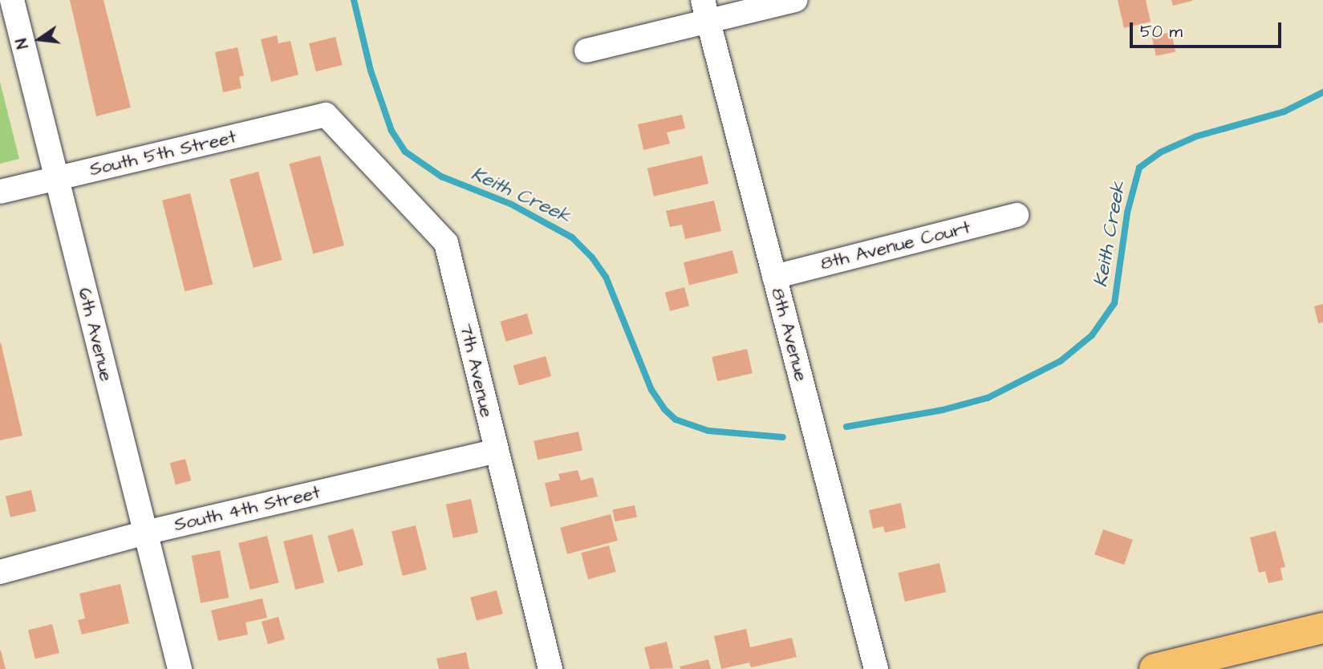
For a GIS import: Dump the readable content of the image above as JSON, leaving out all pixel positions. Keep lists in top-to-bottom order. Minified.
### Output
{"streets":{"street":["South 5th Street","8th Avenue Court","6th Avenue","8th Avenue","7th Avenue","South 4th Street"]},"crossings":[["South 5th Street","6th Avenue"],["South 5th Street","7th Avenue"],["8th Avenue Court","8th Avenue"],["6th Avenue","South 4th Street"],["7th Avenue","South 4th Street"]],"water":["Keith Creek"],"scale_bar":"50 m","north":"left"}
